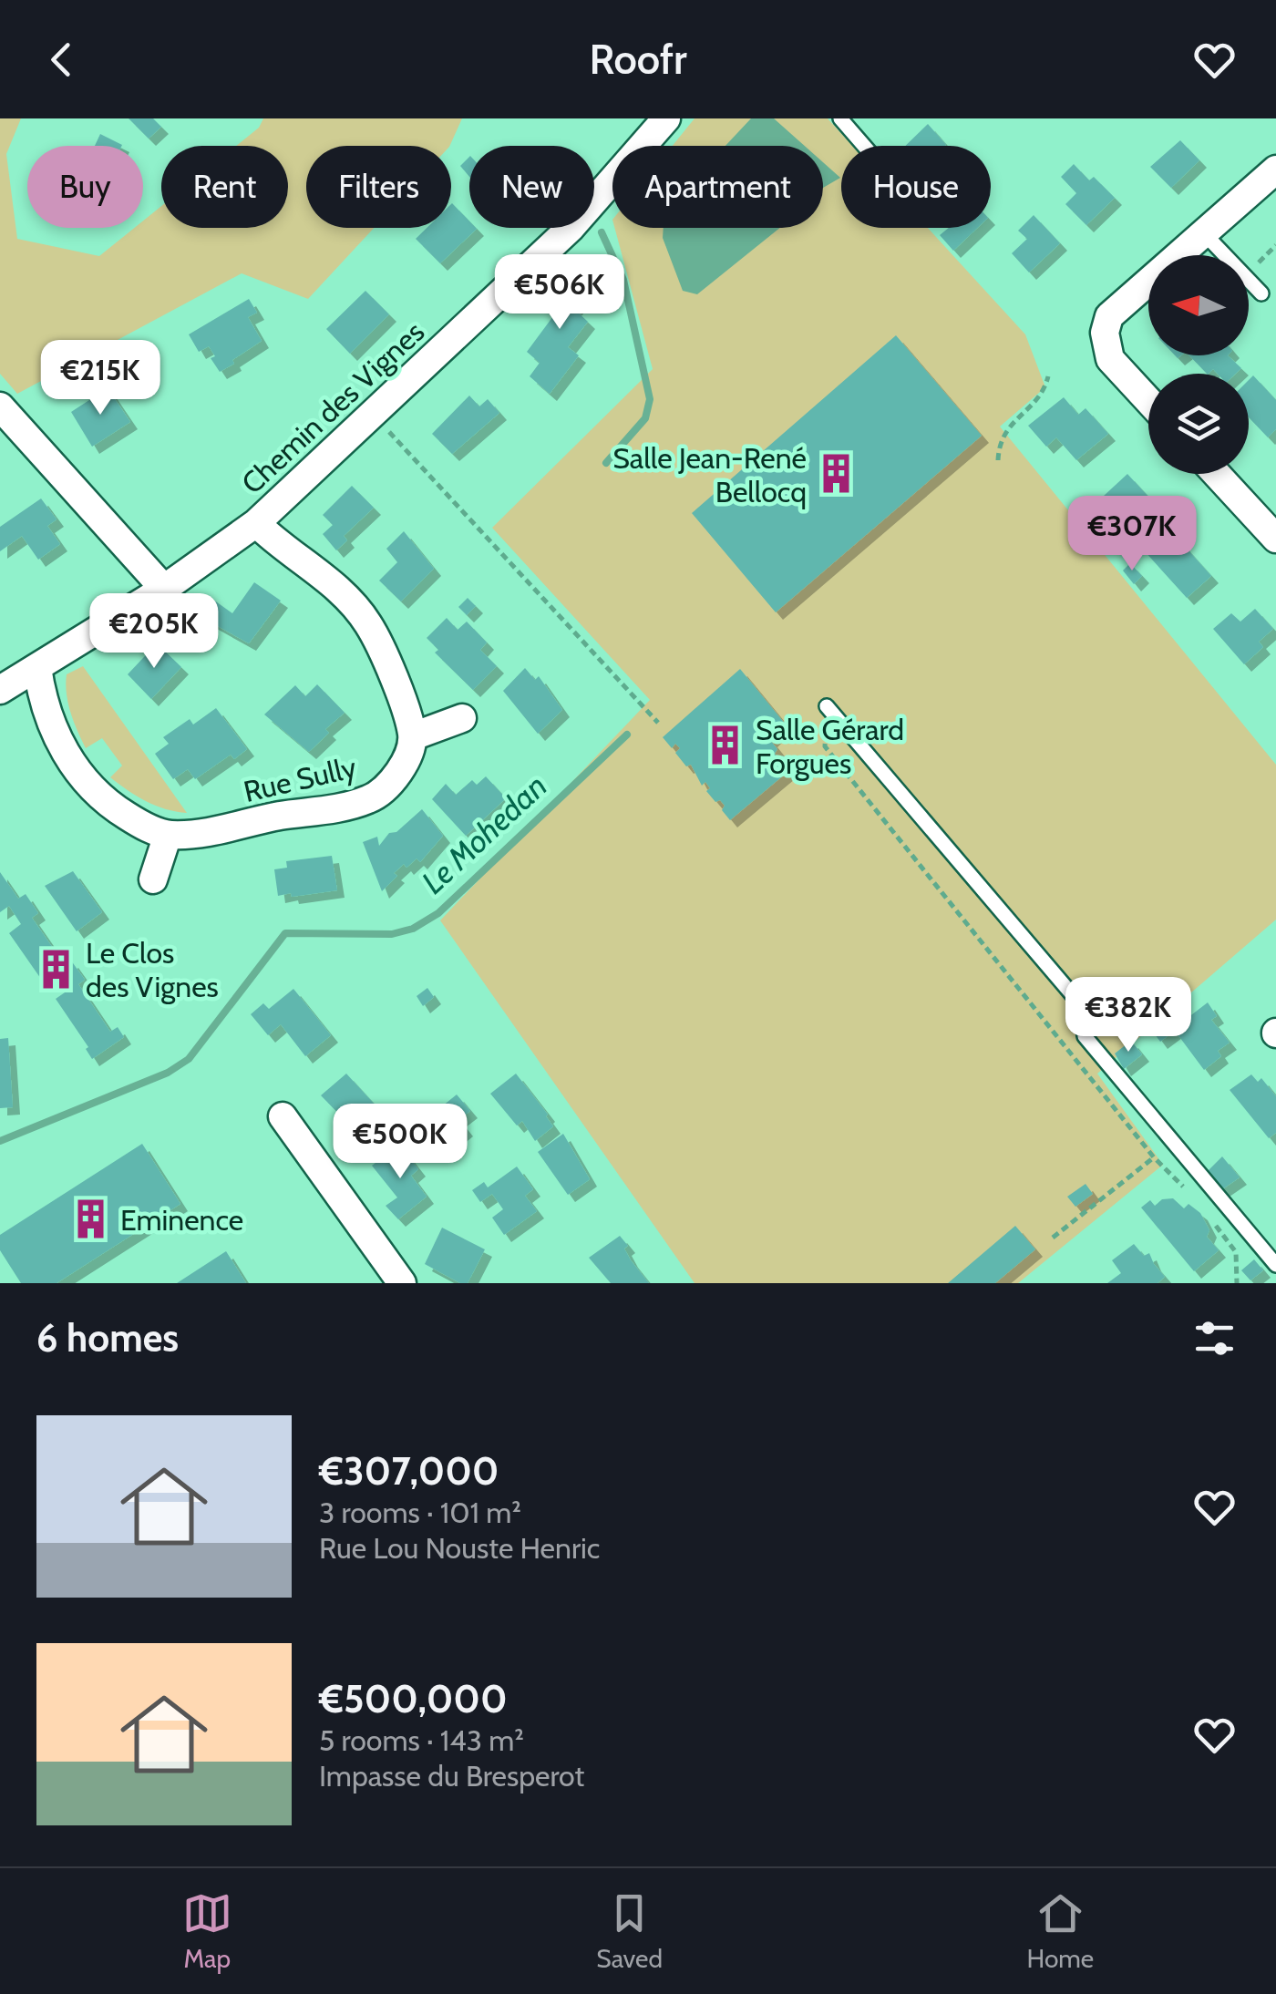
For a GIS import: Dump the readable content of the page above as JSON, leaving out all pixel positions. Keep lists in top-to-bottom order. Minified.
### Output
{"streets":{"street":["Chemin des Vignes","Rue Sully"]},"crossings":[["Chemin des Vignes","Rue Sully"]],"water":["Le Mohedan"],"places":{"building":["Salle Jean-René Bellocq","Salle Gérard Forgues","Le Clos des Vignes","Eminence"]},"north":"left","page":{"header":"Roofr","chip":["Buy","Rent","Filters","New","Apartment","House"],"price":["€506K","€215K","€307K","€205K","€382K","€500K"],"heading":"6 homes","list":[{"name":"€307,000","note":"3 rooms · 101 m² · Rue Lou Nouste Henric"},{"name":"€500,000","note":"5 rooms · 143 m² · Impasse du Bresperot"}],"tabs":["Map","Saved","Home"]}}
